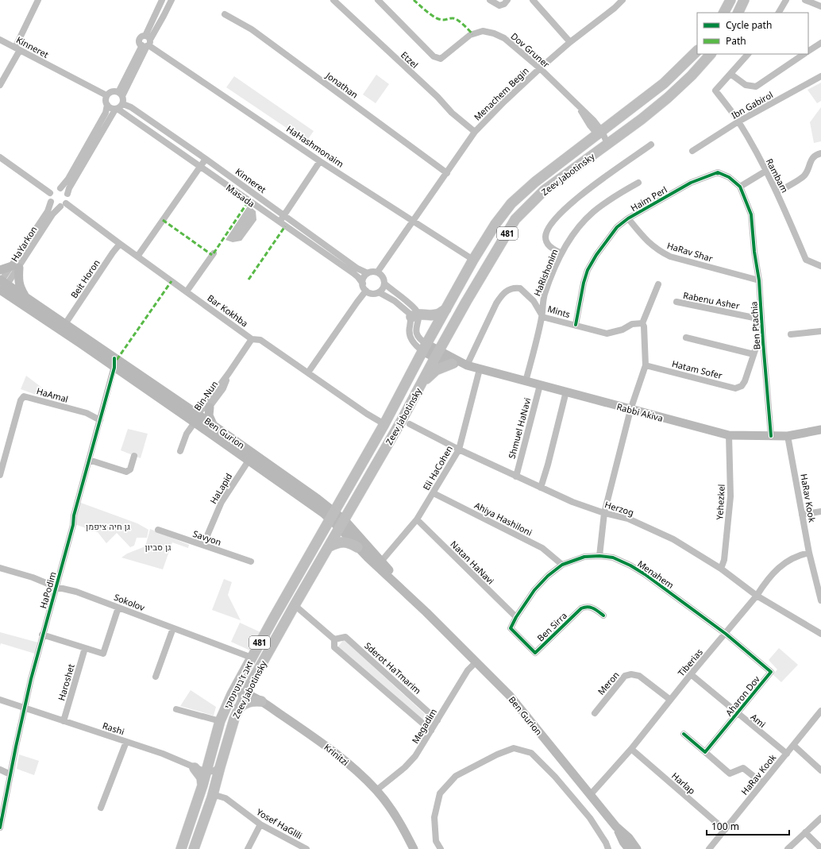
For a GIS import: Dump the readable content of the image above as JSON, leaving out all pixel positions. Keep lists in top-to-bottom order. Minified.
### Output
{"streets":{"main road":["Zeev Jabotinsky","481","Rabbi Akiva","Ben Gurion","זאב ז'בוטינסקי","Krinitzi"],"street":["Kinneret","Dov Gruner","Etzel","Jonathan","Menachem Begin","Ibn Gabirol","HaHashmonaim","Rambam","Masada","Haim Perl","HaYarkon","HaRav Shar","HaRishonim","Beit Horon","Rabenu Asher","Bar Kokhba","Mints","Ben Ptachia","Hatam Sofer","HaAmal","Bin-Nun","Shmuel HaNavi","Eli HaCohen","HaLapid","HaRav Kook","Yehezkel","Herzog","Ahiya Hashiloni","Savyon","Natan HaNavi","Menahem","HaPodim","Sokolov","Ben Sirra","Tiberias","Sderot HaTmarim","Haroshet","Meron","Aharon Dov","Ami","Megadim","Rashi","Harlap","Yosef HaGlili"]},"crossings":[["Kinneret","Menachem Begin"],["Kinneret","Masada"],["Dov Gruner","Menachem Begin"],["Dov Gruner","Zeev Jabotinsky"],["Etzel","Menachem Begin"],["Jonathan","Menachem Begin"],["Menachem Begin","HaHashmonaim"],["Menachem Begin","Masada"],["Ibn Gabirol","Rambam"],["HaHashmonaim","Zeev Jabotinsky"],["Zeev Jabotinsky","Bar Kokhba"],["Zeev Jabotinsky","Rabbi Akiva"],["Zeev Jabotinsky","Ben Gurion"],["Zeev Jabotinsky","זאב ז'בוטינסקי"],["Zeev Jabotinsky","Krinitzi"],["Zeev Jabotinsky","Yosef HaGlili"],["Haim Perl","HaRav Shar"],["Haim Perl","Mints"],["Haim Perl","Ben Ptachia"],["481","זאב ז'בוטינסקי"],["481","Rashi"],["HaYarkon","Bar Kokhba"],["HaYarkon","Ben Gurion"],["HaRav Shar","Ben Ptachia"],["HaRishonim","Mints"],["HaRishonim","Rabbi Akiva"],["Beit Horon","Bar Kokhba"],["Beit Horon","Ben Gurion"],["Rabenu Asher","Ben Ptachia"],["Bar Kokhba","Bin-Nun"],["Mints","Rabbi Akiva"],["Ben Ptachia","Hatam Sofer"],["Ben Ptachia","Rabbi Akiva"],["HaAmal","HaPodim"],["Bin-Nun","Ben Gurion"],["Rabbi Akiva","Shmuel HaNavi"],["Rabbi Akiva","Eli HaCohen"],["Rabbi Akiva","HaRav Kook"],["Rabbi Akiva","Yehezkel"],["Shmuel HaNavi","Herzog"],["Ben Gurion","Eli HaCohen"],["Ben Gurion","HaLapid"],["Ben Gurion","HaPodim"],["Ben Gurion","Tiberias"],["Ben Gurion","זאב ז'בוטינסקי"],["Ben Gurion","Megadim"],["Eli HaCohen","Herzog"],["Eli HaCohen","Ahiya Hashiloni"],["Eli HaCohen","Natan HaNavi"],["HaLapid","Savyon"],["HaRav Kook","Tiberias"],["HaRav Kook","Ami"],["HaRav Kook","Harlap"],["Yehezkel","Herzog"],["Herzog","Tiberias"],["Ahiya Hashiloni","Menahem"],["Natan HaNavi","Menahem"],["Natan HaNavi","Ben Sirra"],["Menahem","Ben Sirra"],["Menahem","Tiberias"],["Menahem","Aharon Dov"],["HaPodim","Sokolov"],["HaPodim","Rashi"],["Sokolov","זאב ז'בוטינסקי"],["Tiberias","Meron"],["Tiberias","Aharon Dov"],["Tiberias","Ami"],["Tiberias","Harlap"],["Sderot HaTmarim","Megadim"],["Haroshet","Rashi"],["זאב ז'בוטינסקי","Rashi"],["זאב ז'בוטינסקי","Krinitzi"],["Aharon Dov","Ami"],["Megadim","Krinitzi"]],"parks":["גן חיה ציפמן","גן סביון"],"legend":["Cycle path","Path"],"scale_bar":"100 m"}
